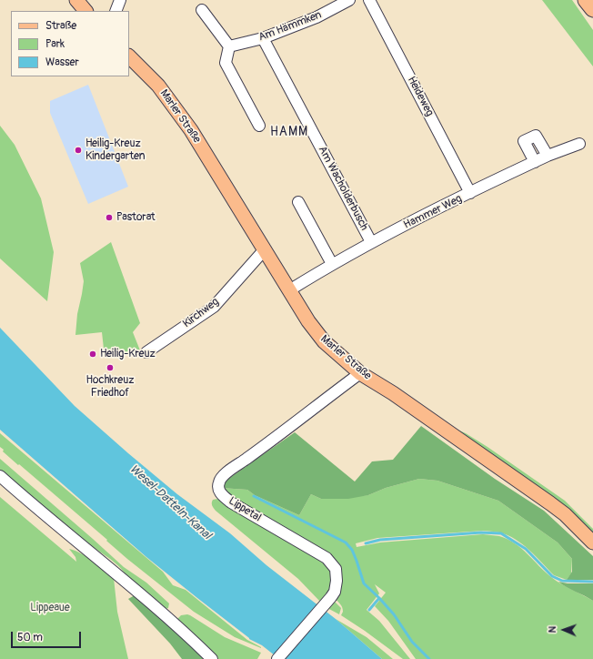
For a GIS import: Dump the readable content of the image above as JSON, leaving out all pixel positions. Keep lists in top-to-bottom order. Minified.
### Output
{"streets":{"main road":["Marler Straße"],"street":["Am Hämmken","Heideweg","Am Wacholderbusch","Hammer Weg","Kirchweg","Lippetal"]},"crossings":[["Am Hämmken","Am Wacholderbusch"],["Heideweg","Hammer Weg"],["Marler Straße","Hammer Weg"],["Marler Straße","Kirchweg"],["Marler Straße","Lippetal"],["Am Wacholderbusch","Hammer Weg"]],"districts":["HAMM"],"water":["Wesel-Datteln-Kanal"],"parks":["Lippeaue"],"places":["Heilig-Kreuz Kindergarten","Pastorat","Heilig-Kreuz","Hochkreuz Friedhof"],"legend":["Straße","Park","Wasser"],"scale_bar":"50 m","north":"left"}
